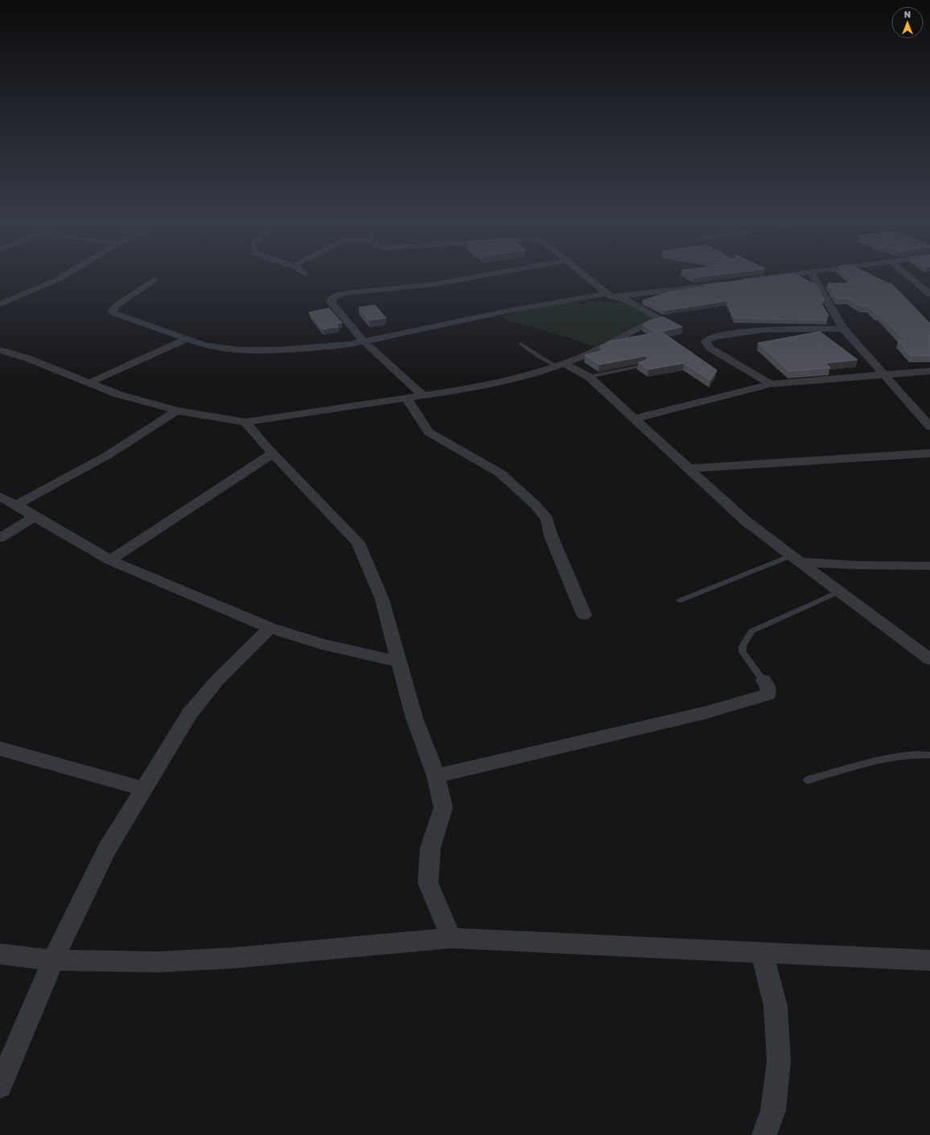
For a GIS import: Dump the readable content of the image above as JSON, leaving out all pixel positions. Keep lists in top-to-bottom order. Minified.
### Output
{"north":"top"}
